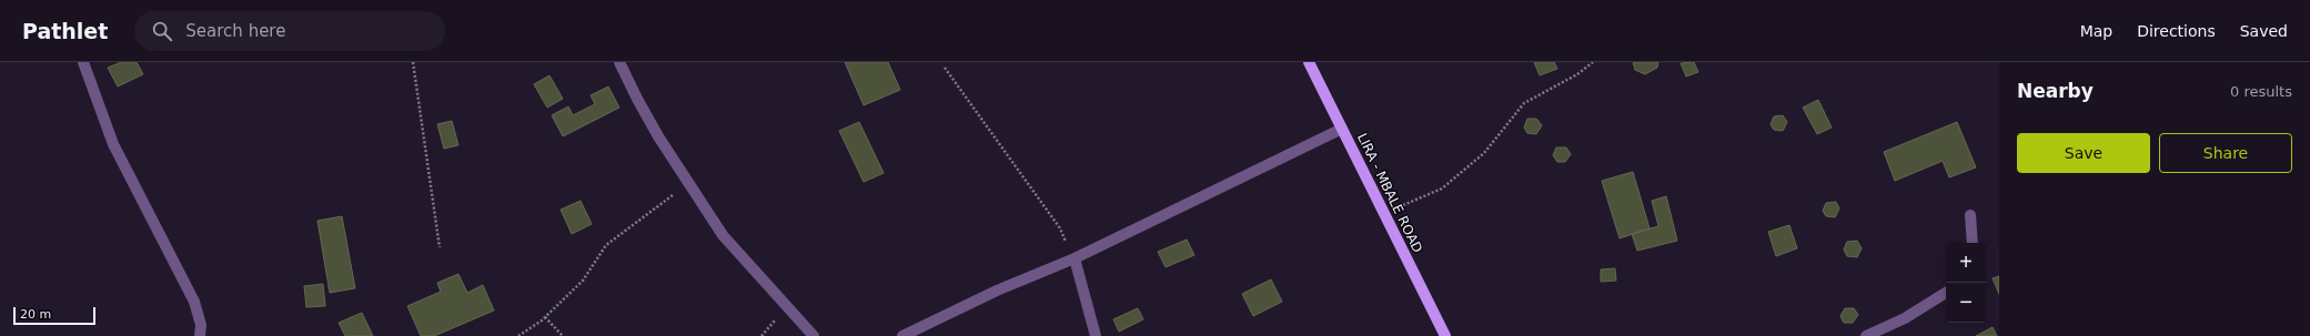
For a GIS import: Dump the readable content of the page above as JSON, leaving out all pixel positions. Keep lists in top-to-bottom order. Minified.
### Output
{"streets":{"main road":["LIRA - MBALE ROAD"]},"scale_bar":"20 m","page":{"header":"Pathlet","search":"Search here","nav":["Map","Directions","Saved"],"heading":["Nearby","0 results"],"buttons":["Save","Share"],"map_buttons":["+","−"],"scale":"20 m"}}
